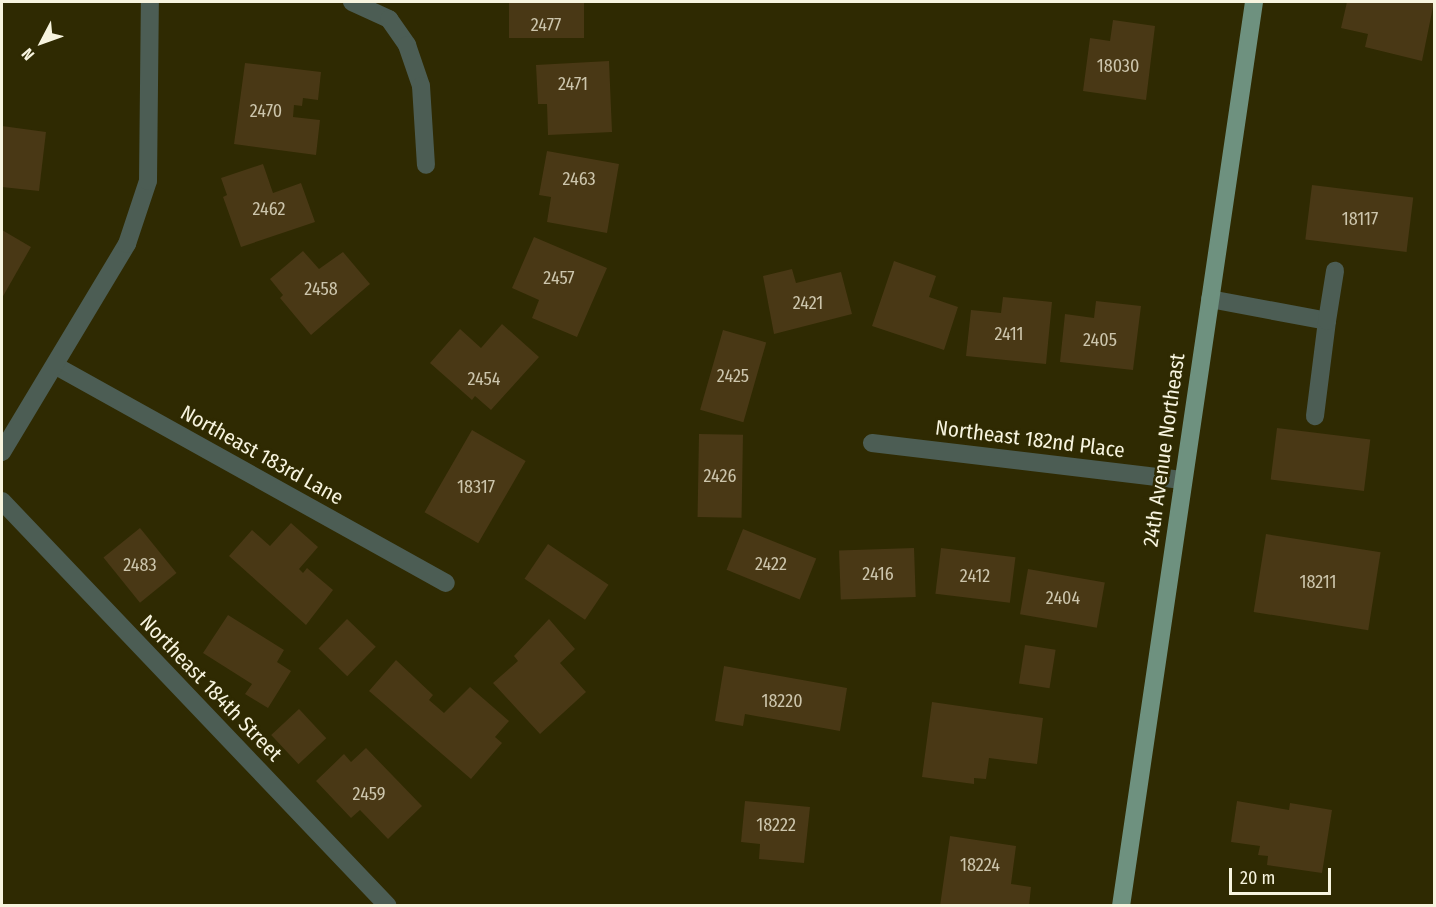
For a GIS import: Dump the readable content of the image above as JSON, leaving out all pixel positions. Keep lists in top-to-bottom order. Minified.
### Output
{"streets":{"main road":["24th Avenue Northeast"],"street":["Northeast 182nd Place","Northeast 183rd Lane","Northeast 184th Street"]},"crossings":[["Northeast 182nd Place","24th Avenue Northeast"]],"house_numbers":["2477","18030","2471","2470","2463","2462","18117","2457","2458","2421","2411","2405","2425","2454","2426","18317","2422","2483","2416","2412","18211","2404","18220","2459","18222","18224"],"scale_bar":"20 m","north":"bottom left"}
